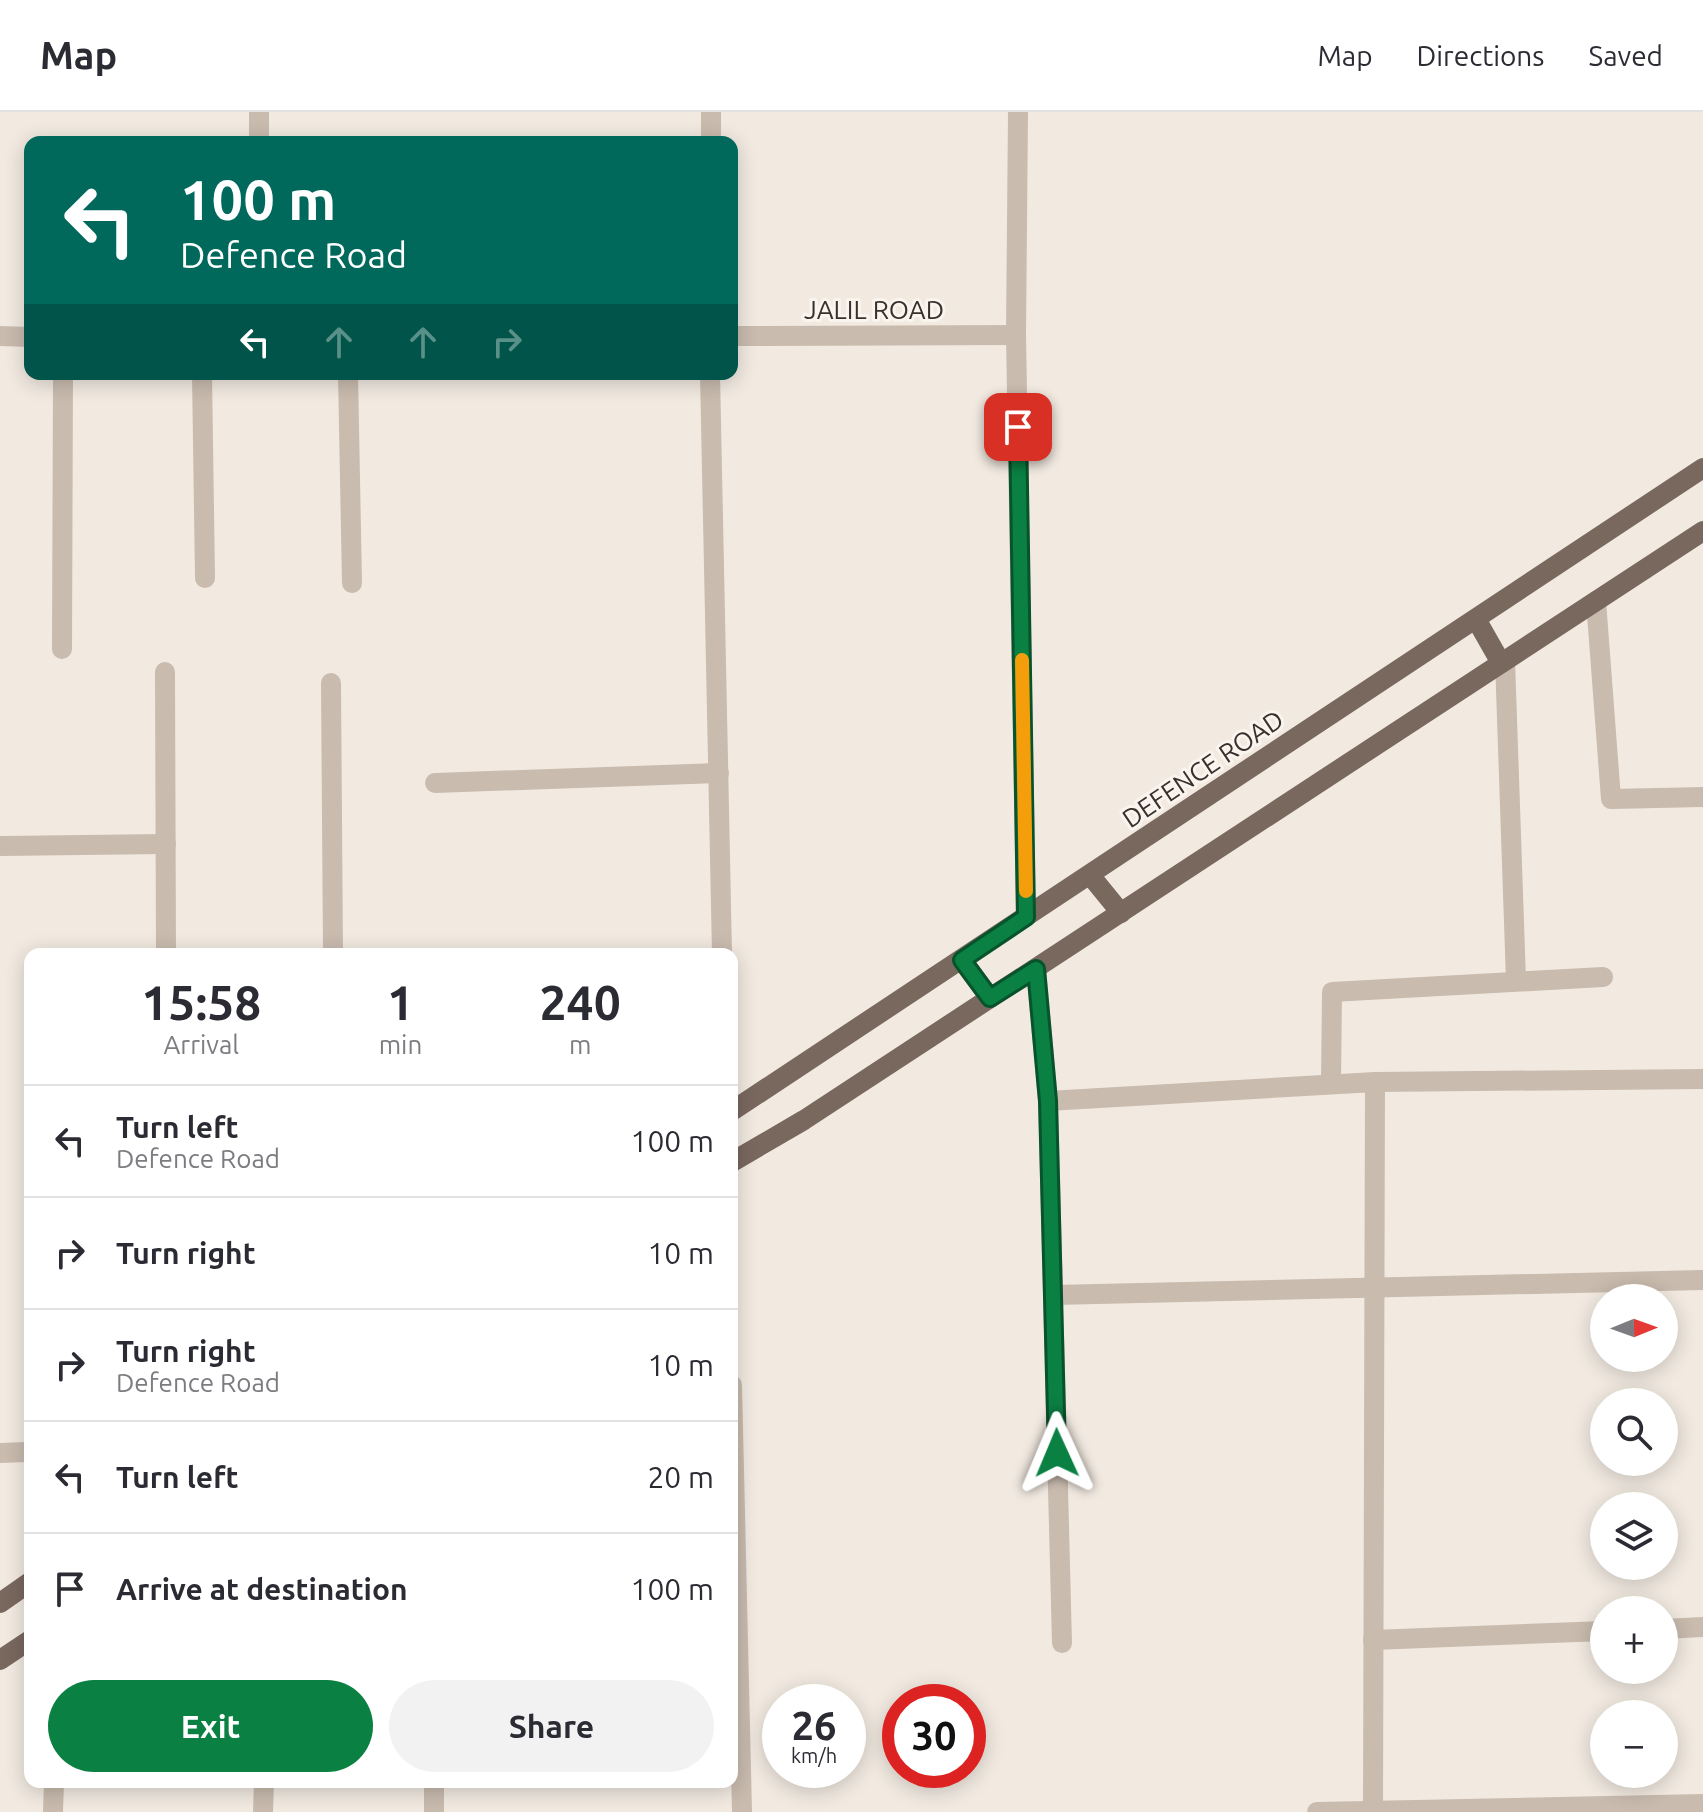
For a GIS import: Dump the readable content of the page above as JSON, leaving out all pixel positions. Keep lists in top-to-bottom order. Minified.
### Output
{"streets":{"main road":["DEFENCE ROAD"],"street":["JALIL ROAD"]},"north":"right","page":{"header":"Map","nav":["Map","Directions","Saved"],"turn":["100 m","Defence Road"],"eta":["15:58","Arrival","1","min","240","m"],"list":[{"name":"Turn left","note":"Defence Road","value":"100 m"},{"name":"Turn right","value":"10 m"},{"name":"Turn right","note":"Defence Road","value":"10 m"},{"name":"Turn left","value":"20 m"},{"name":"Arrive at destination","value":"100 m"}],"map_buttons":["+","−"],"buttons":["Exit","Share"],"speed":"26 km/h","limit":"30"}}
